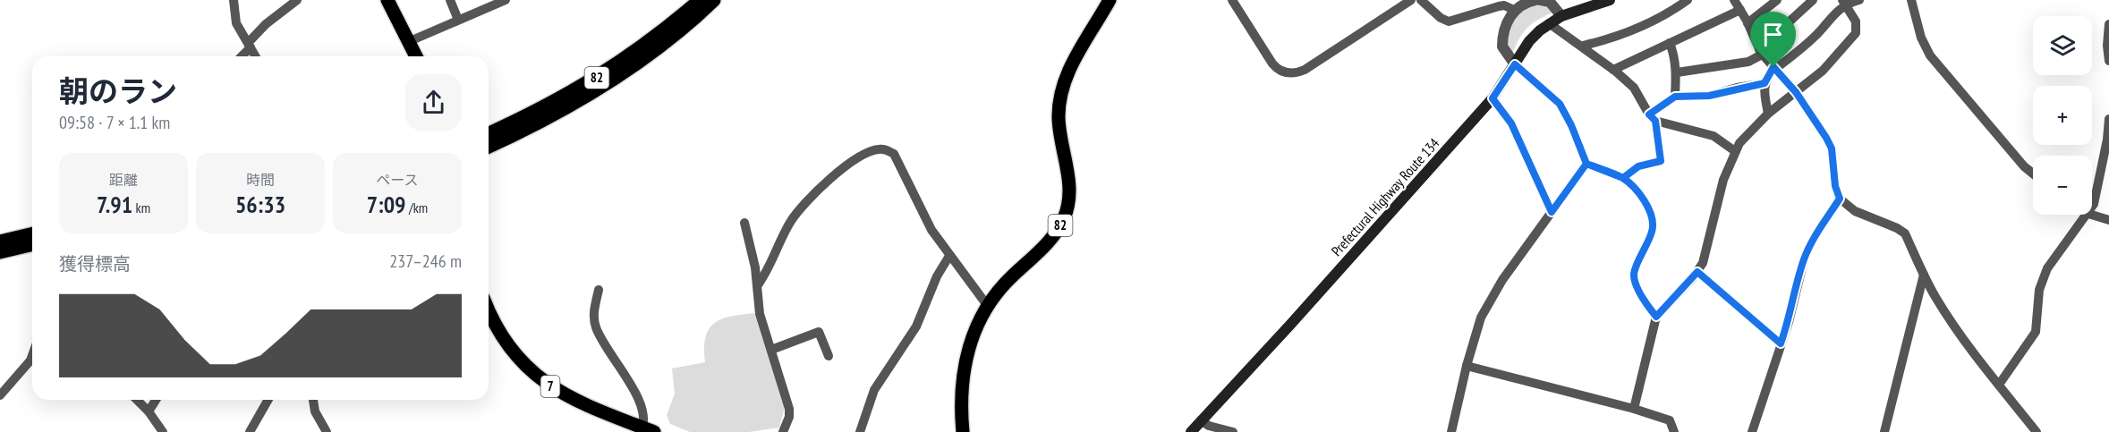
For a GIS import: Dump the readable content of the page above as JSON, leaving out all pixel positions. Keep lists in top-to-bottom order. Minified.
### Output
{"streets":{"main road":["82","Prefectural Highway Route 134","7"]},"page":{"map_buttons":["+","−"],"heading":["朝のラン","09:58 · 7 × 1.1 km"],"stats":[["距離","7.91 km"],["時間","56:33"],["ペース","7:09 /km"]],"chart":["獲得標高","237–246 m"]}}
